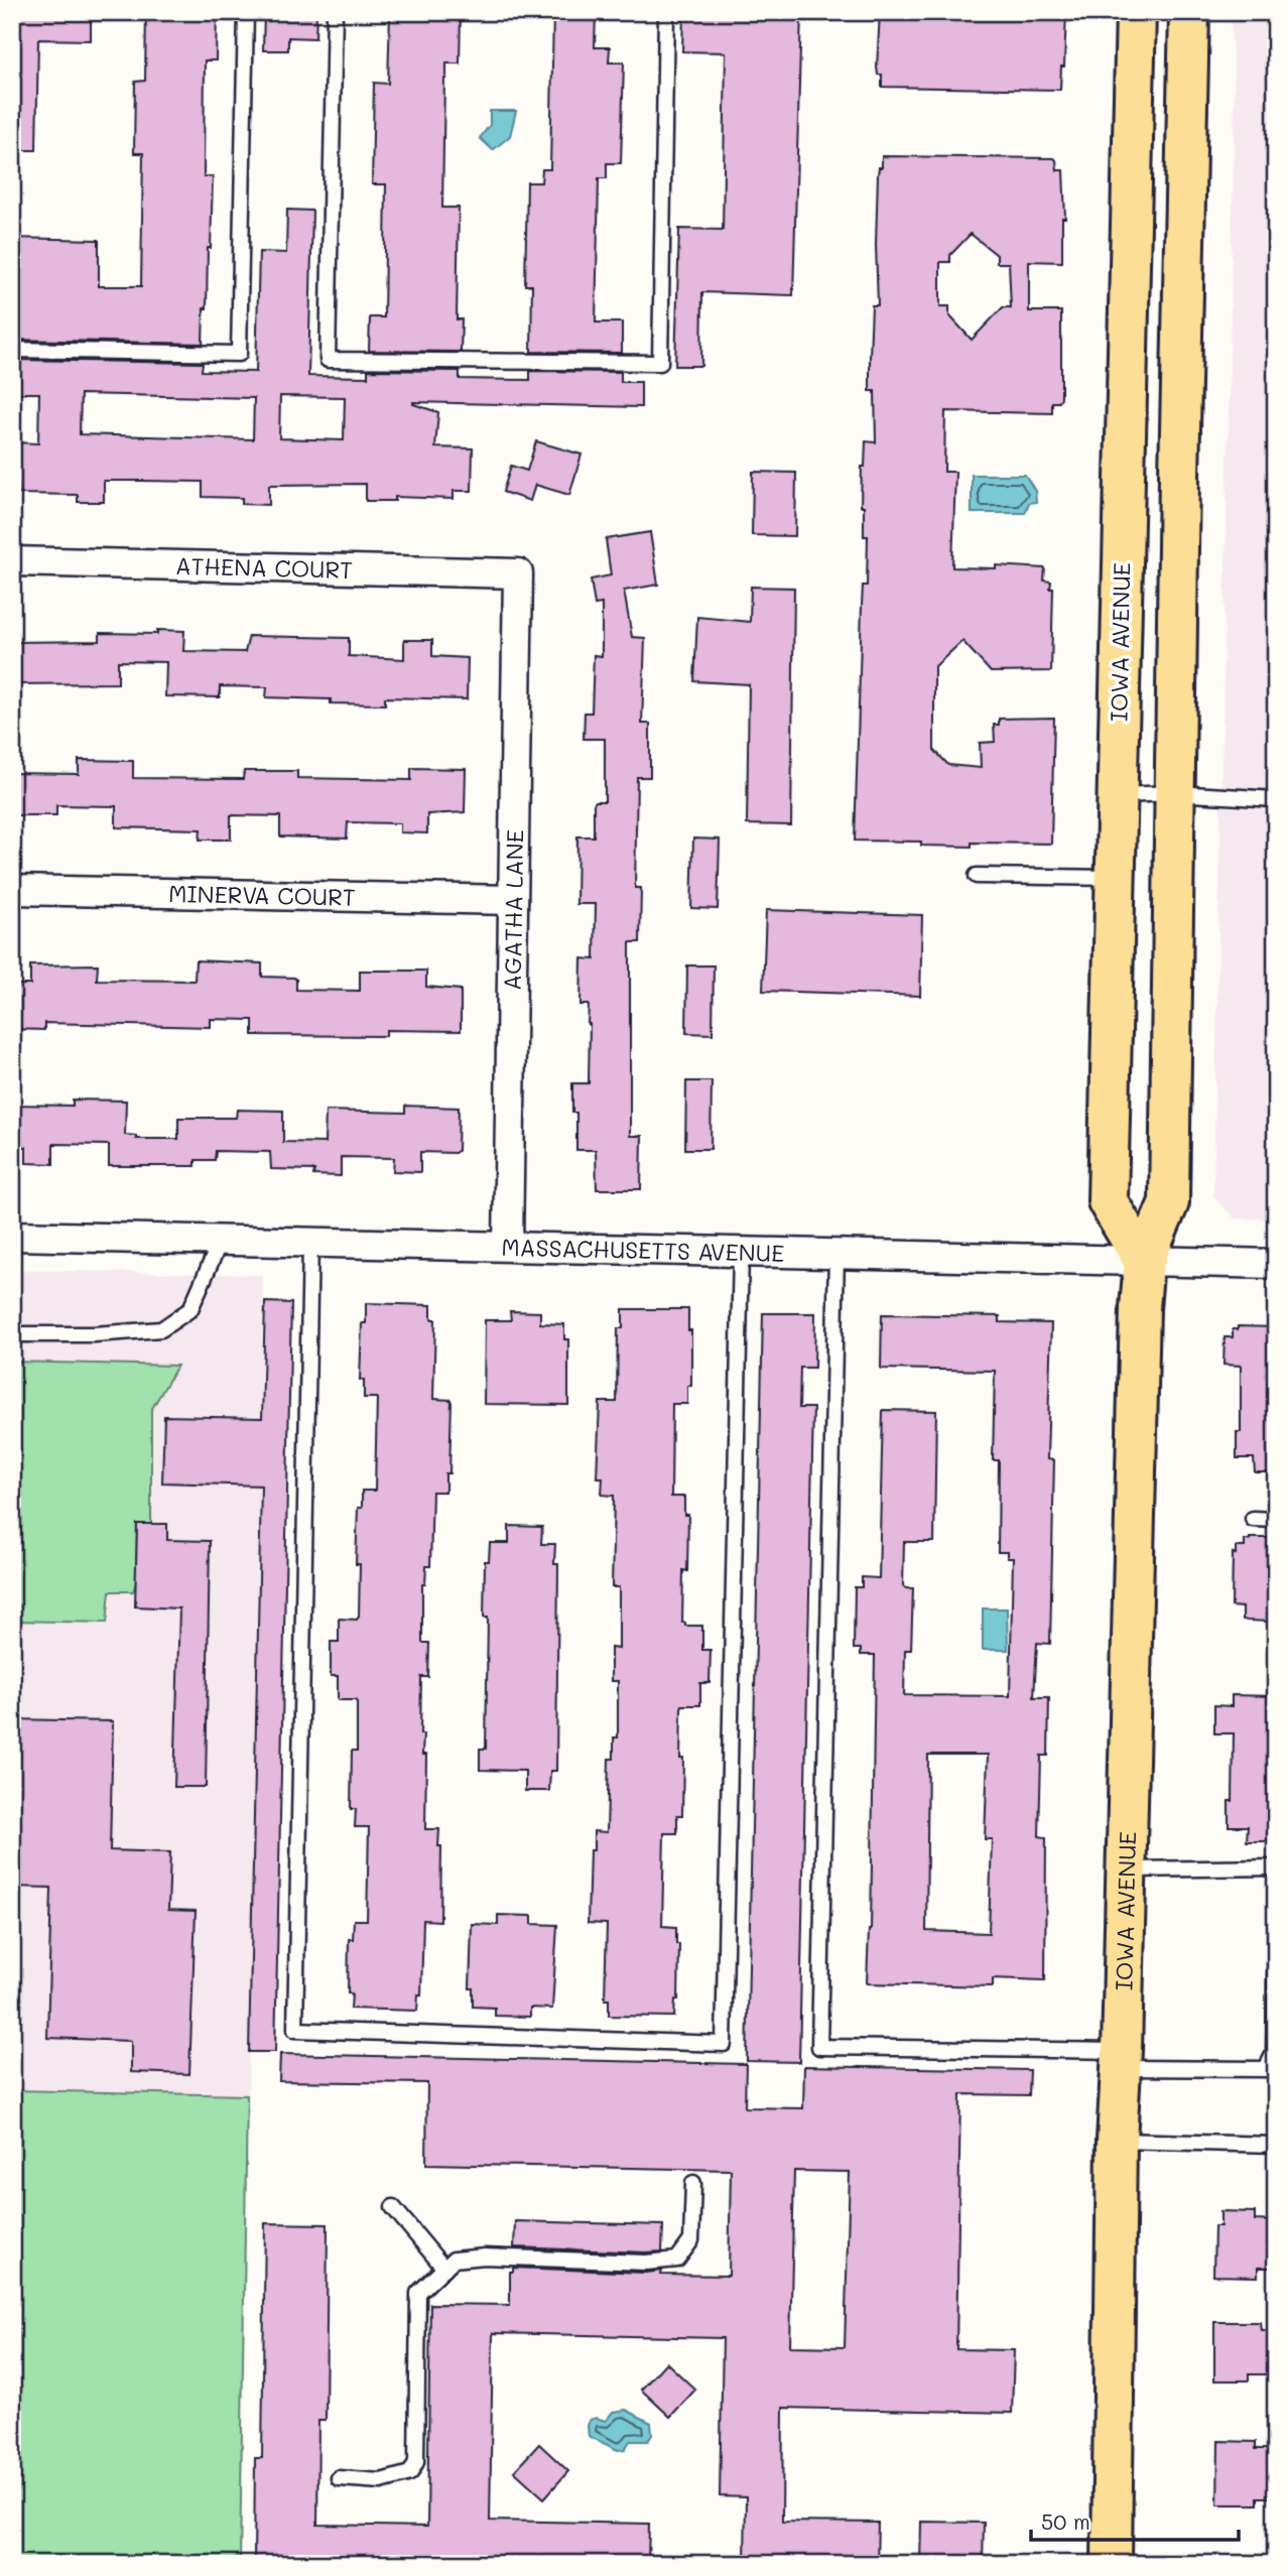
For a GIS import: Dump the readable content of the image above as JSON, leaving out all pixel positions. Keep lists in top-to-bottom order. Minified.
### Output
{"streets":{"main road":["IOWA AVENUE"],"street":["ATHENA COURT","MINERVA COURT","AGATHA LANE","MASSACHUSETTS AVENUE"]},"crossings":[["ATHENA COURT","AGATHA LANE"],["IOWA AVENUE","MASSACHUSETTS AVENUE"],["MINERVA COURT","AGATHA LANE"],["AGATHA LANE","MASSACHUSETTS AVENUE"]],"scale_bar":"50 m"}
